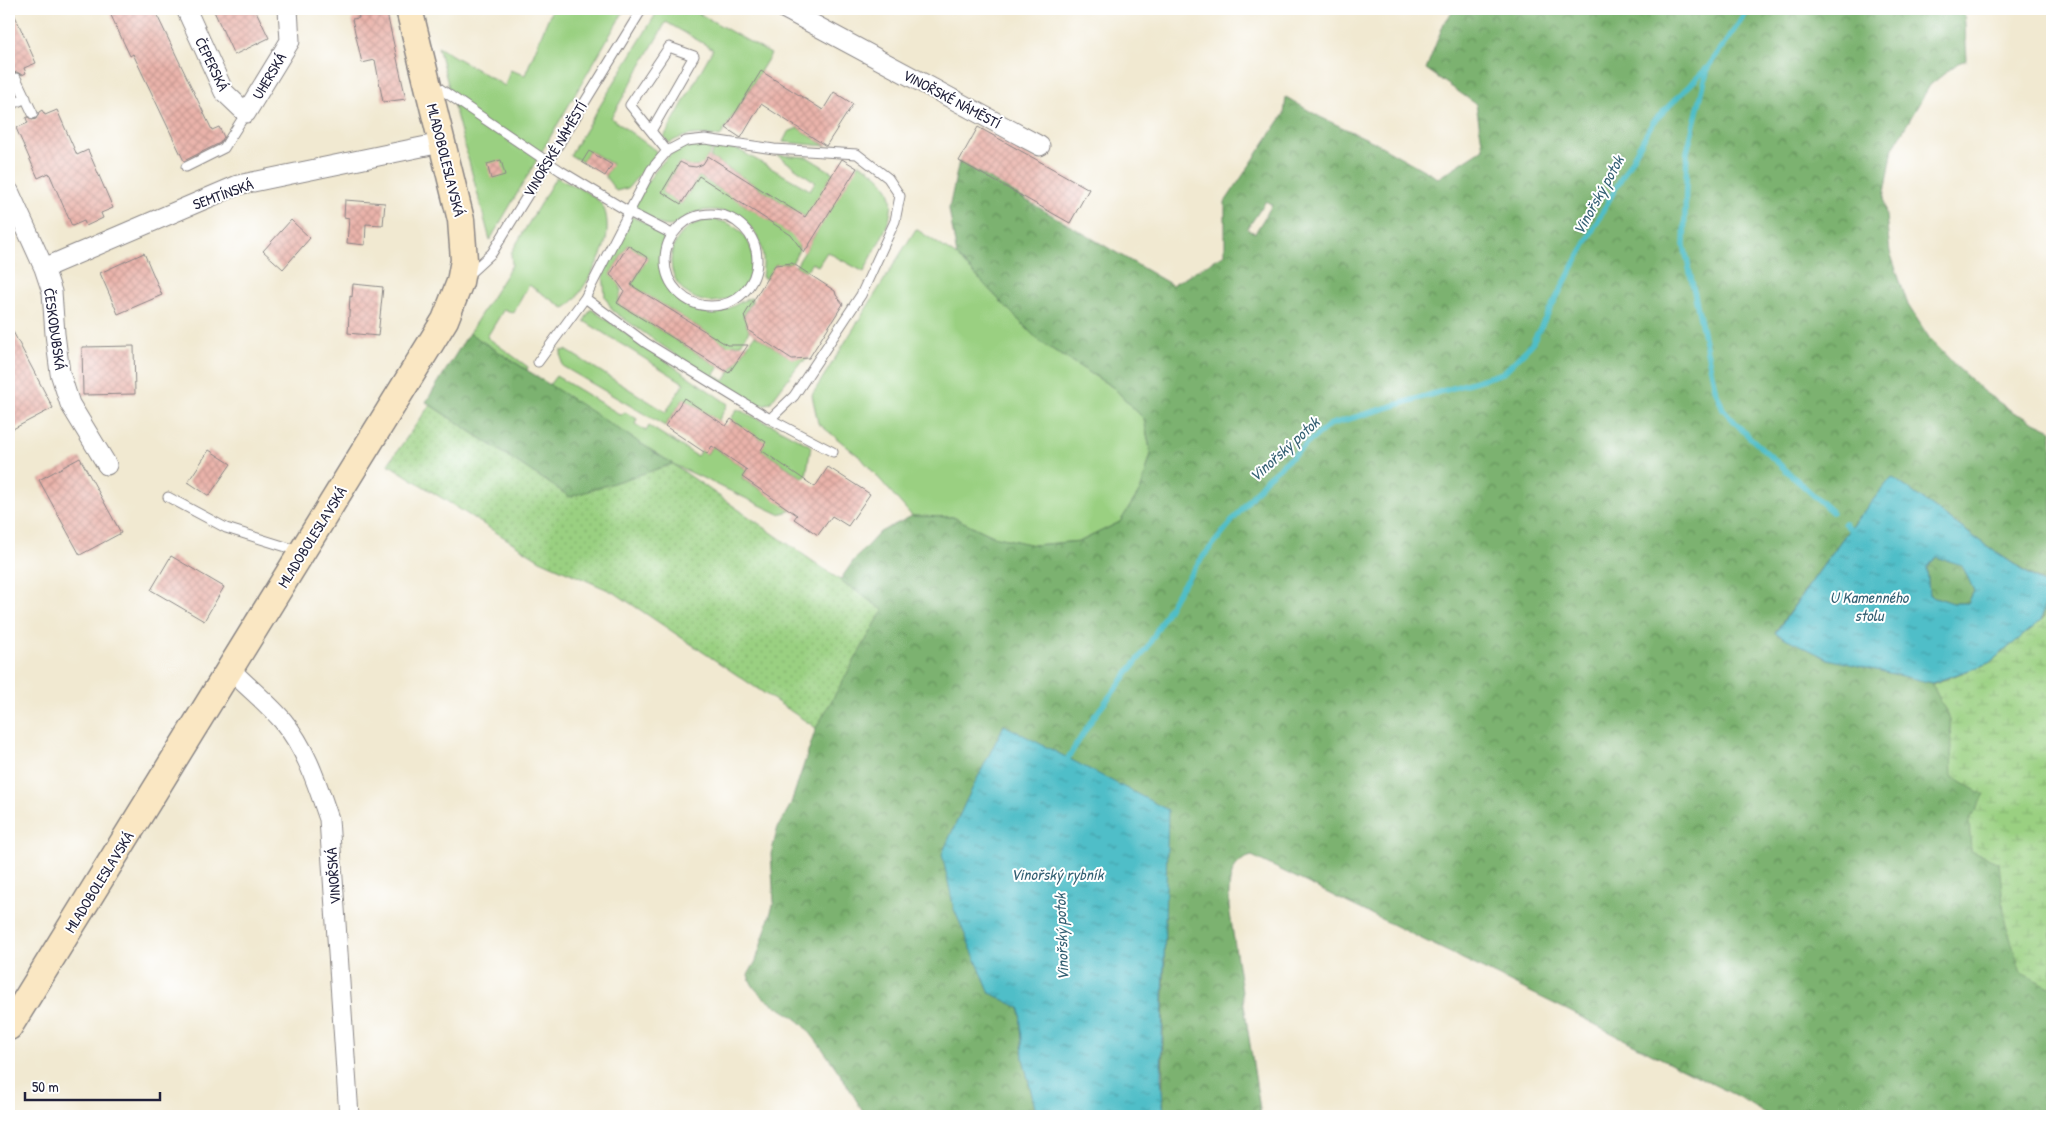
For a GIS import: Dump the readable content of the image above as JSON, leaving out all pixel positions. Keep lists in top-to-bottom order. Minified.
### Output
{"streets":{"main road":["MLADOBOLESLAVSKÁ"],"street":["ČEPERSKÁ","UHERSKÁ","VINOŘSKÉ NÁMĚSTÍ","SEMTÍNSKÁ","ČESKODUBSKÁ","VINOŘSKÁ"]},"crossings":[["ČEPERSKÁ","UHERSKÁ"],["VINOŘSKÉ NÁMĚSTÍ","MLADOBOLESLAVSKÁ"],["MLADOBOLESLAVSKÁ","SEMTÍNSKÁ"],["MLADOBOLESLAVSKÁ","VINOŘSKÁ"],["SEMTÍNSKÁ","ČESKODUBSKÁ"]],"water":["Vinořský potok","U Kamenného stolu","Vinořský rybník"],"scale_bar":"50 m"}
